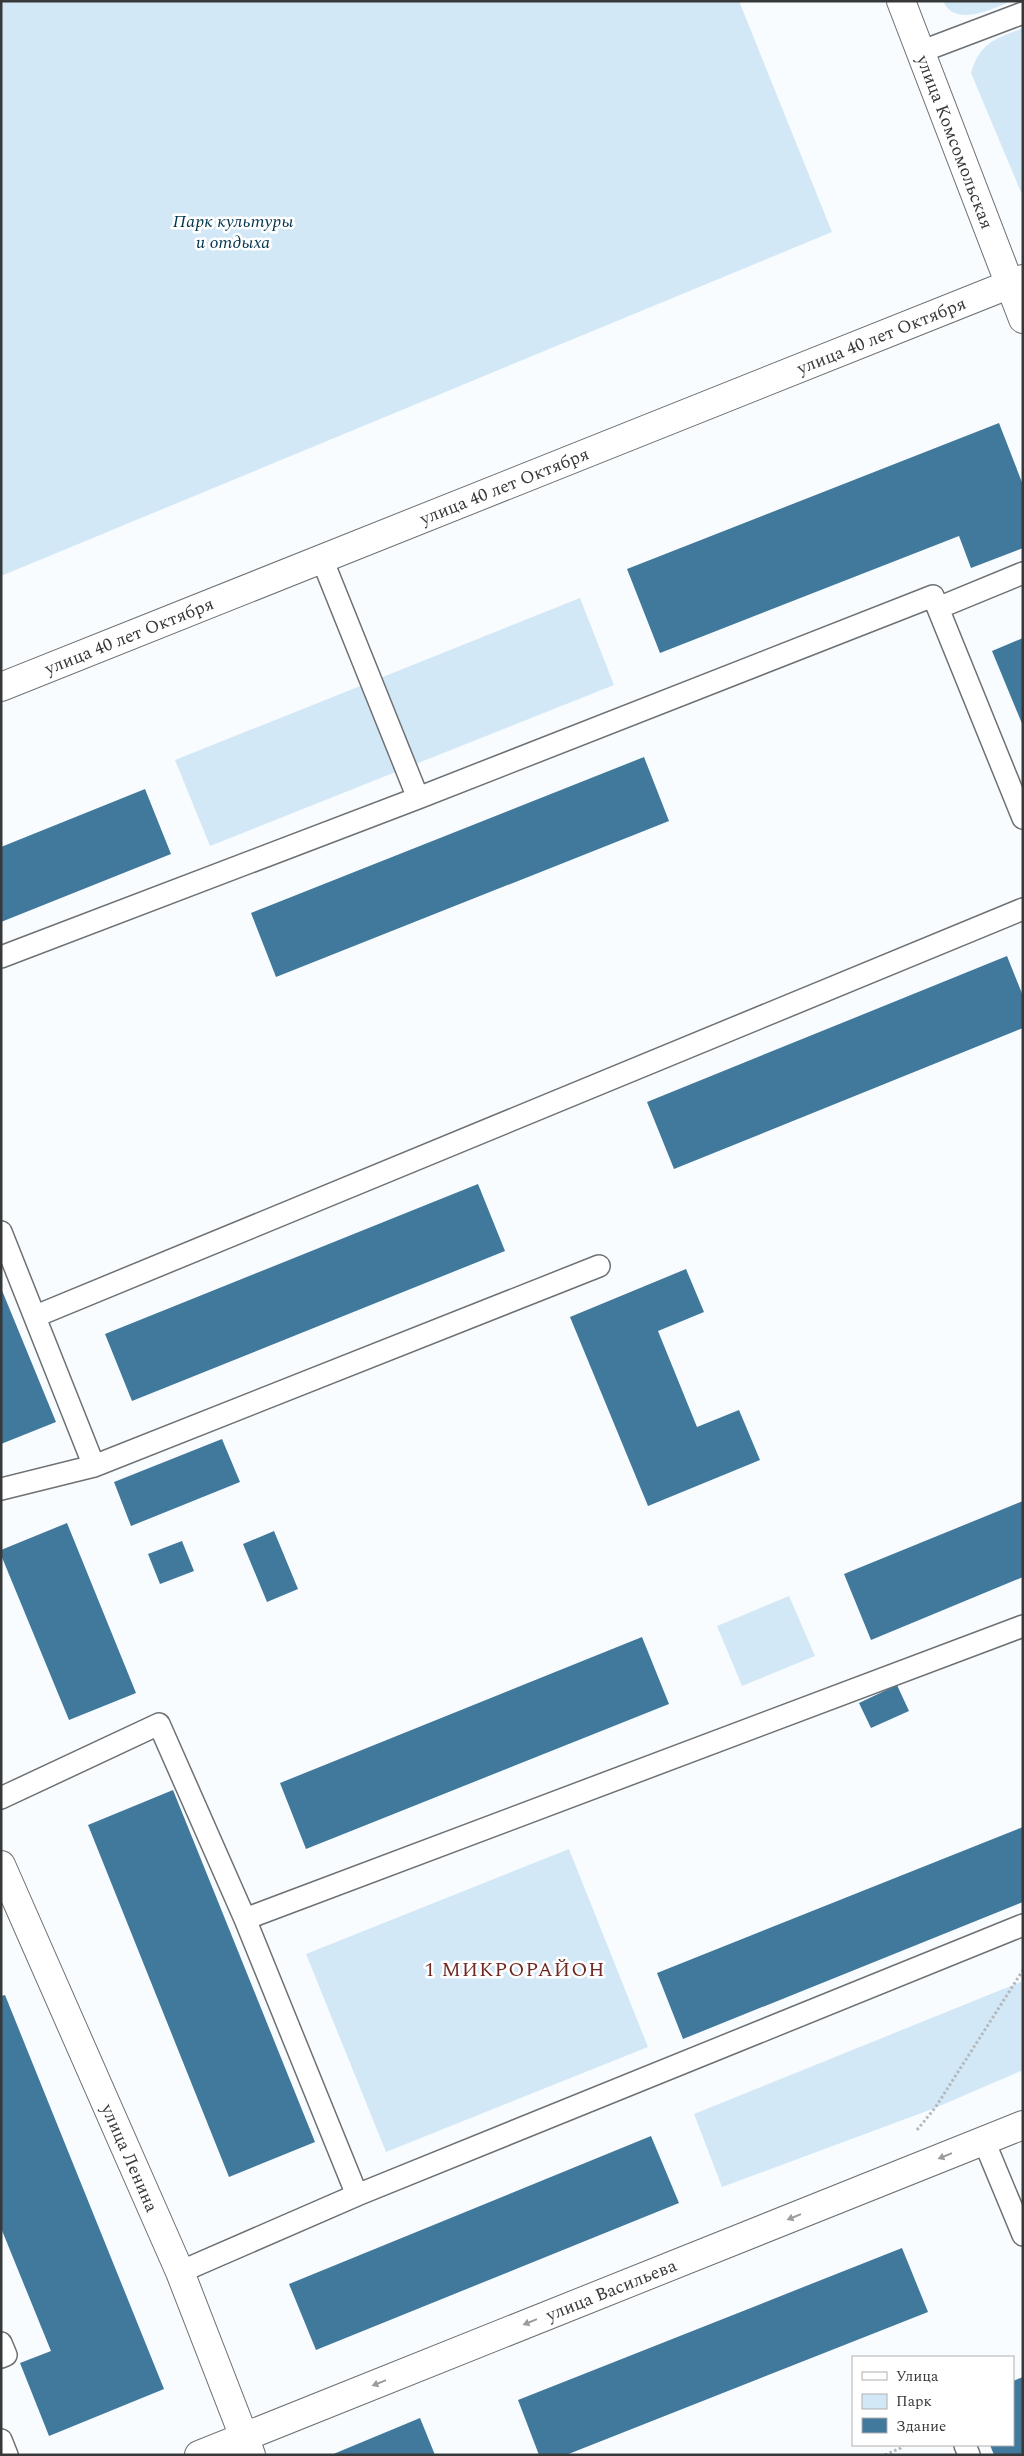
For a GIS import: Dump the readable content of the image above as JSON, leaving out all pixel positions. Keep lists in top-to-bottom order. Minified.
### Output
{"streets":{"street":["улица Комсомольская","улица 40 лет Октября","улица Ленина","улица Васильева"]},"crossings":[["улица Комсомольская","улица 40 лет Октября"],["улица Ленина","улица Васильева"]],"one_way":["улица Васильева"],"districts":["1 МИКРОРАЙОН"],"parks":["Парк культуры и отдыха"],"legend":["Улица","Парк","Здание"]}
